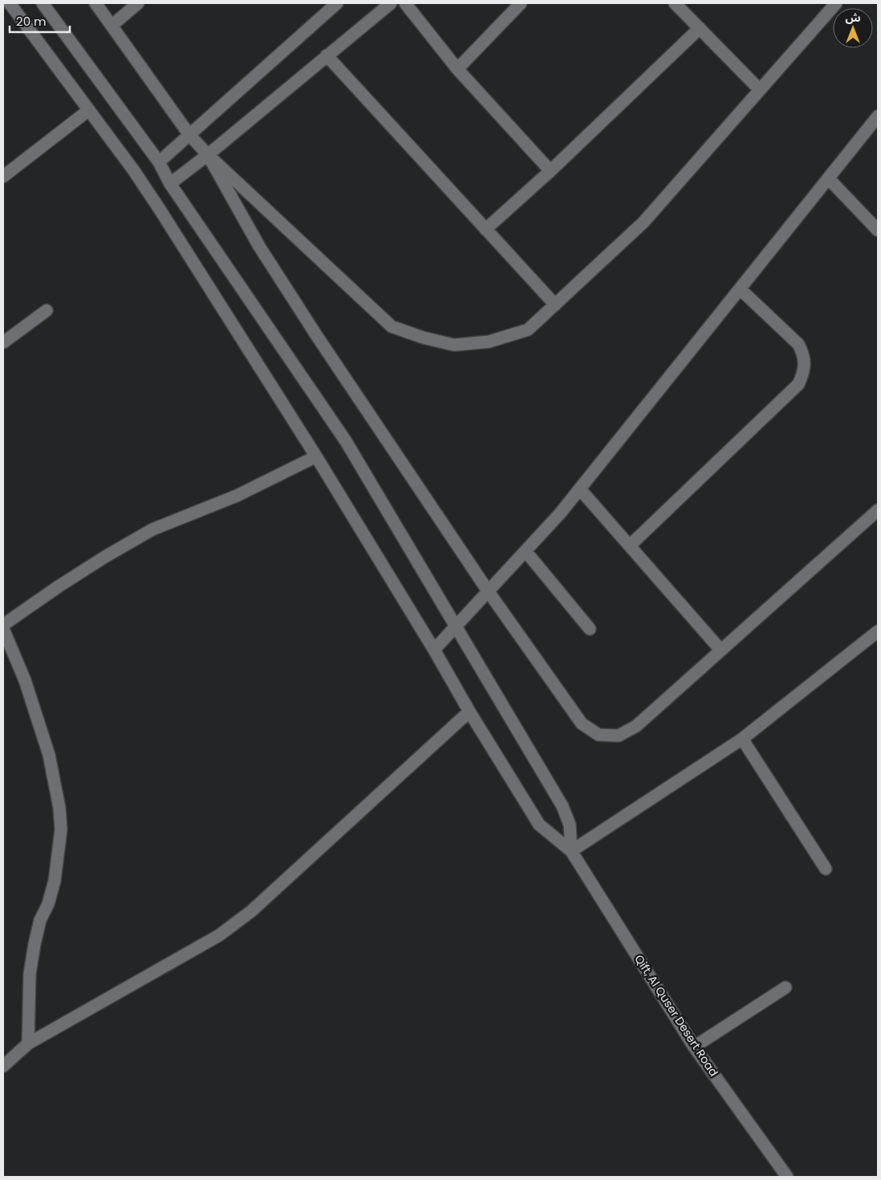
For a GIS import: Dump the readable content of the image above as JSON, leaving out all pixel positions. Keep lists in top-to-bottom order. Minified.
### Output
{"streets":{"street":["Qift, Al Quser Desert Road"]},"scale_bar":"20 m","north":"top"}
